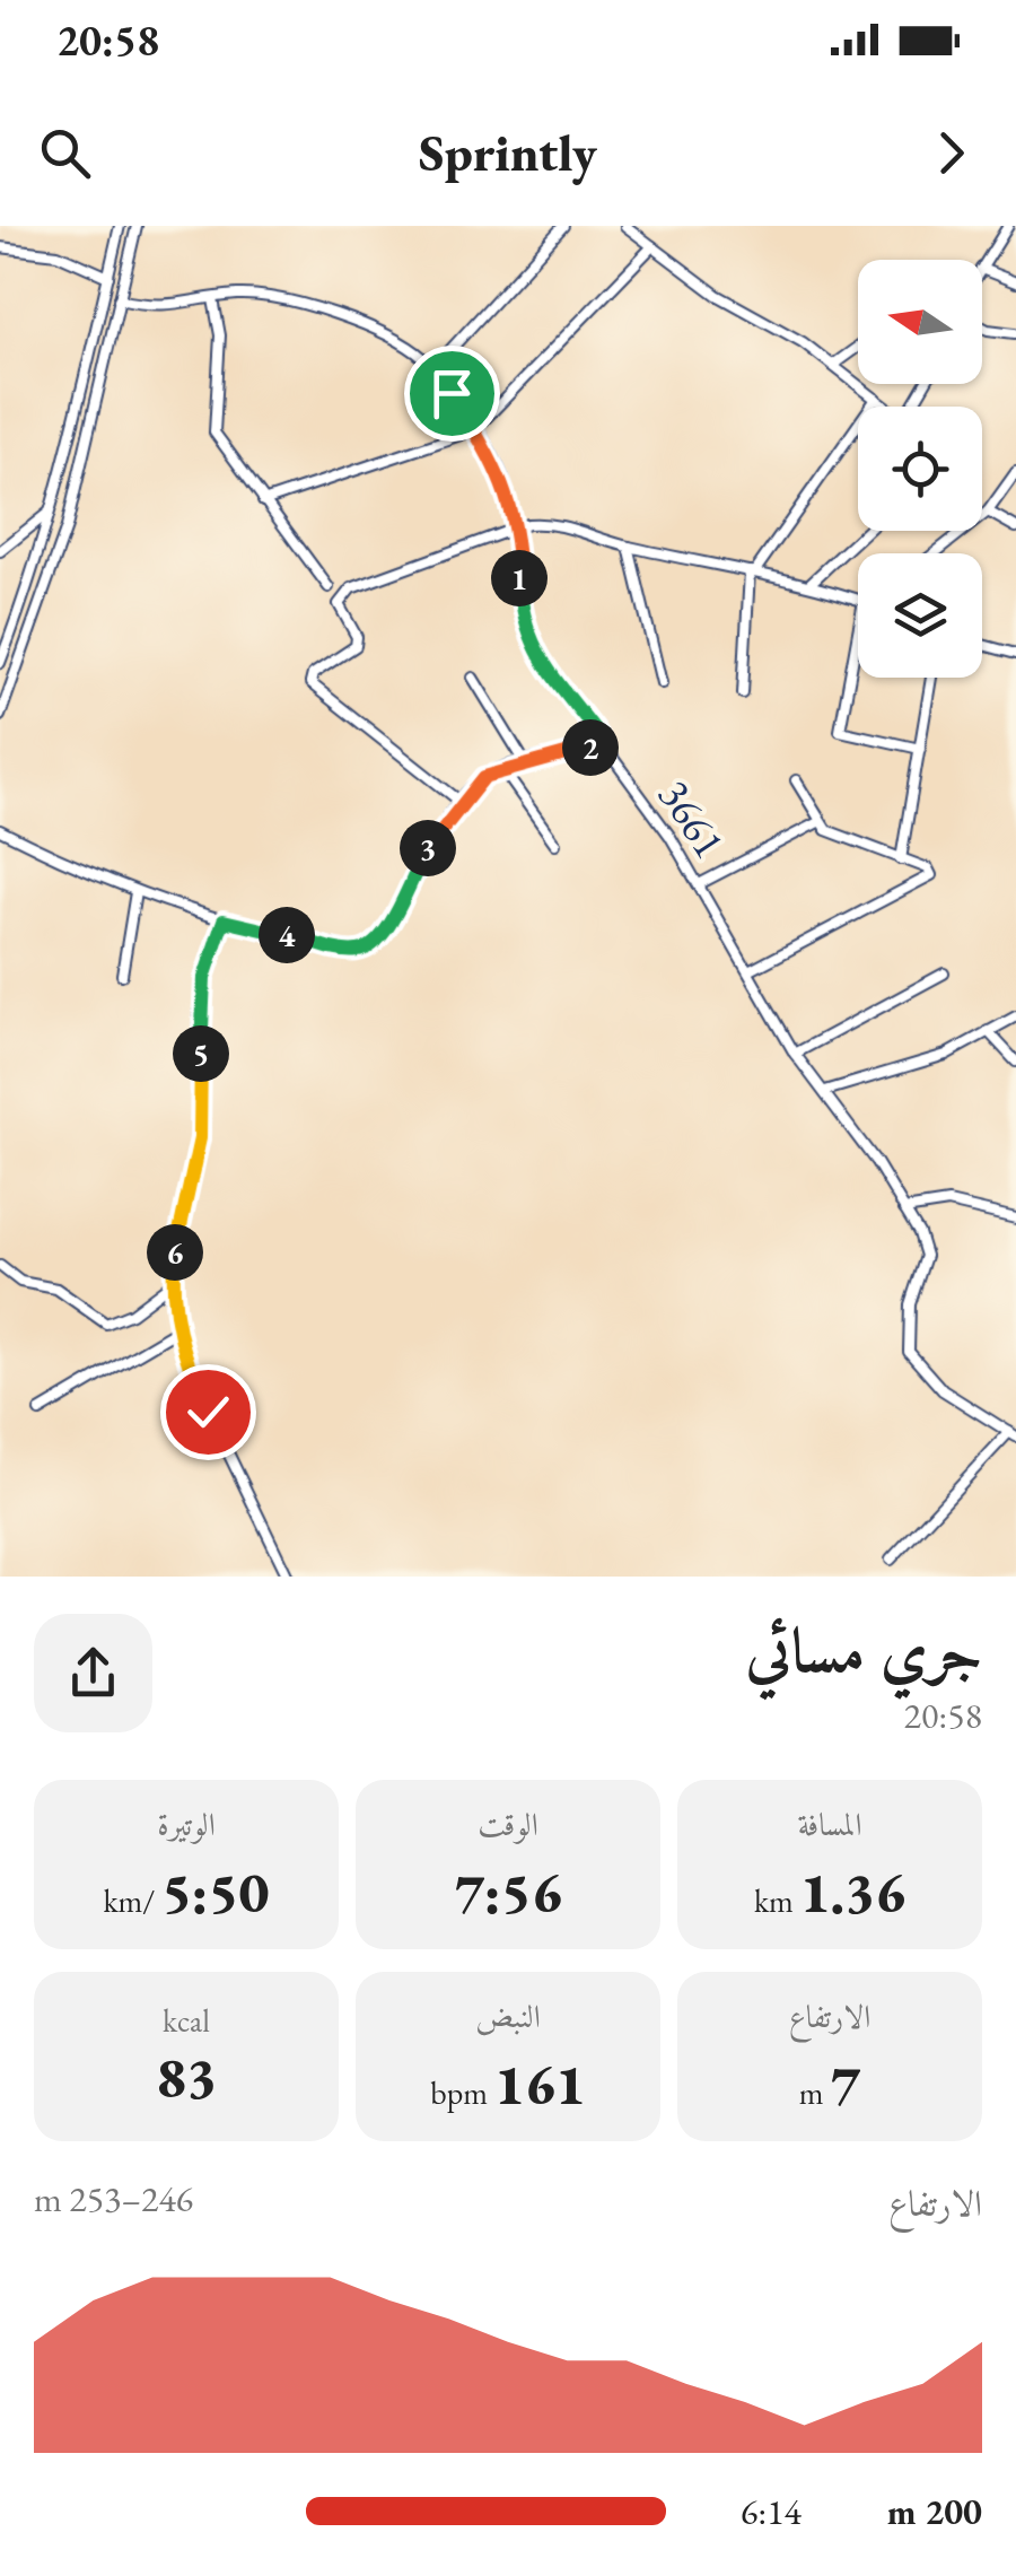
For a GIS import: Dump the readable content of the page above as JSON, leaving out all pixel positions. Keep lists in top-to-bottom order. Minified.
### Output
{"streets":{"street":["3661"]},"north":"left","page":{"status":"20:58","header":"Sprintly","pins":["1","2","3","4","5","6"],"heading":["جري مسائي","20:58"],"stats":[["المسافة","1.36 km"],["الوقت","7:56"],["الوتيرة","5:50 /km"],["الارتفاع","7 m"],["النبض","161 bpm"],["kcal","83"]],"chart":["الارتفاع","246–253 m"],"list":[{"name":"200 m","note":"6:14"}]}}
